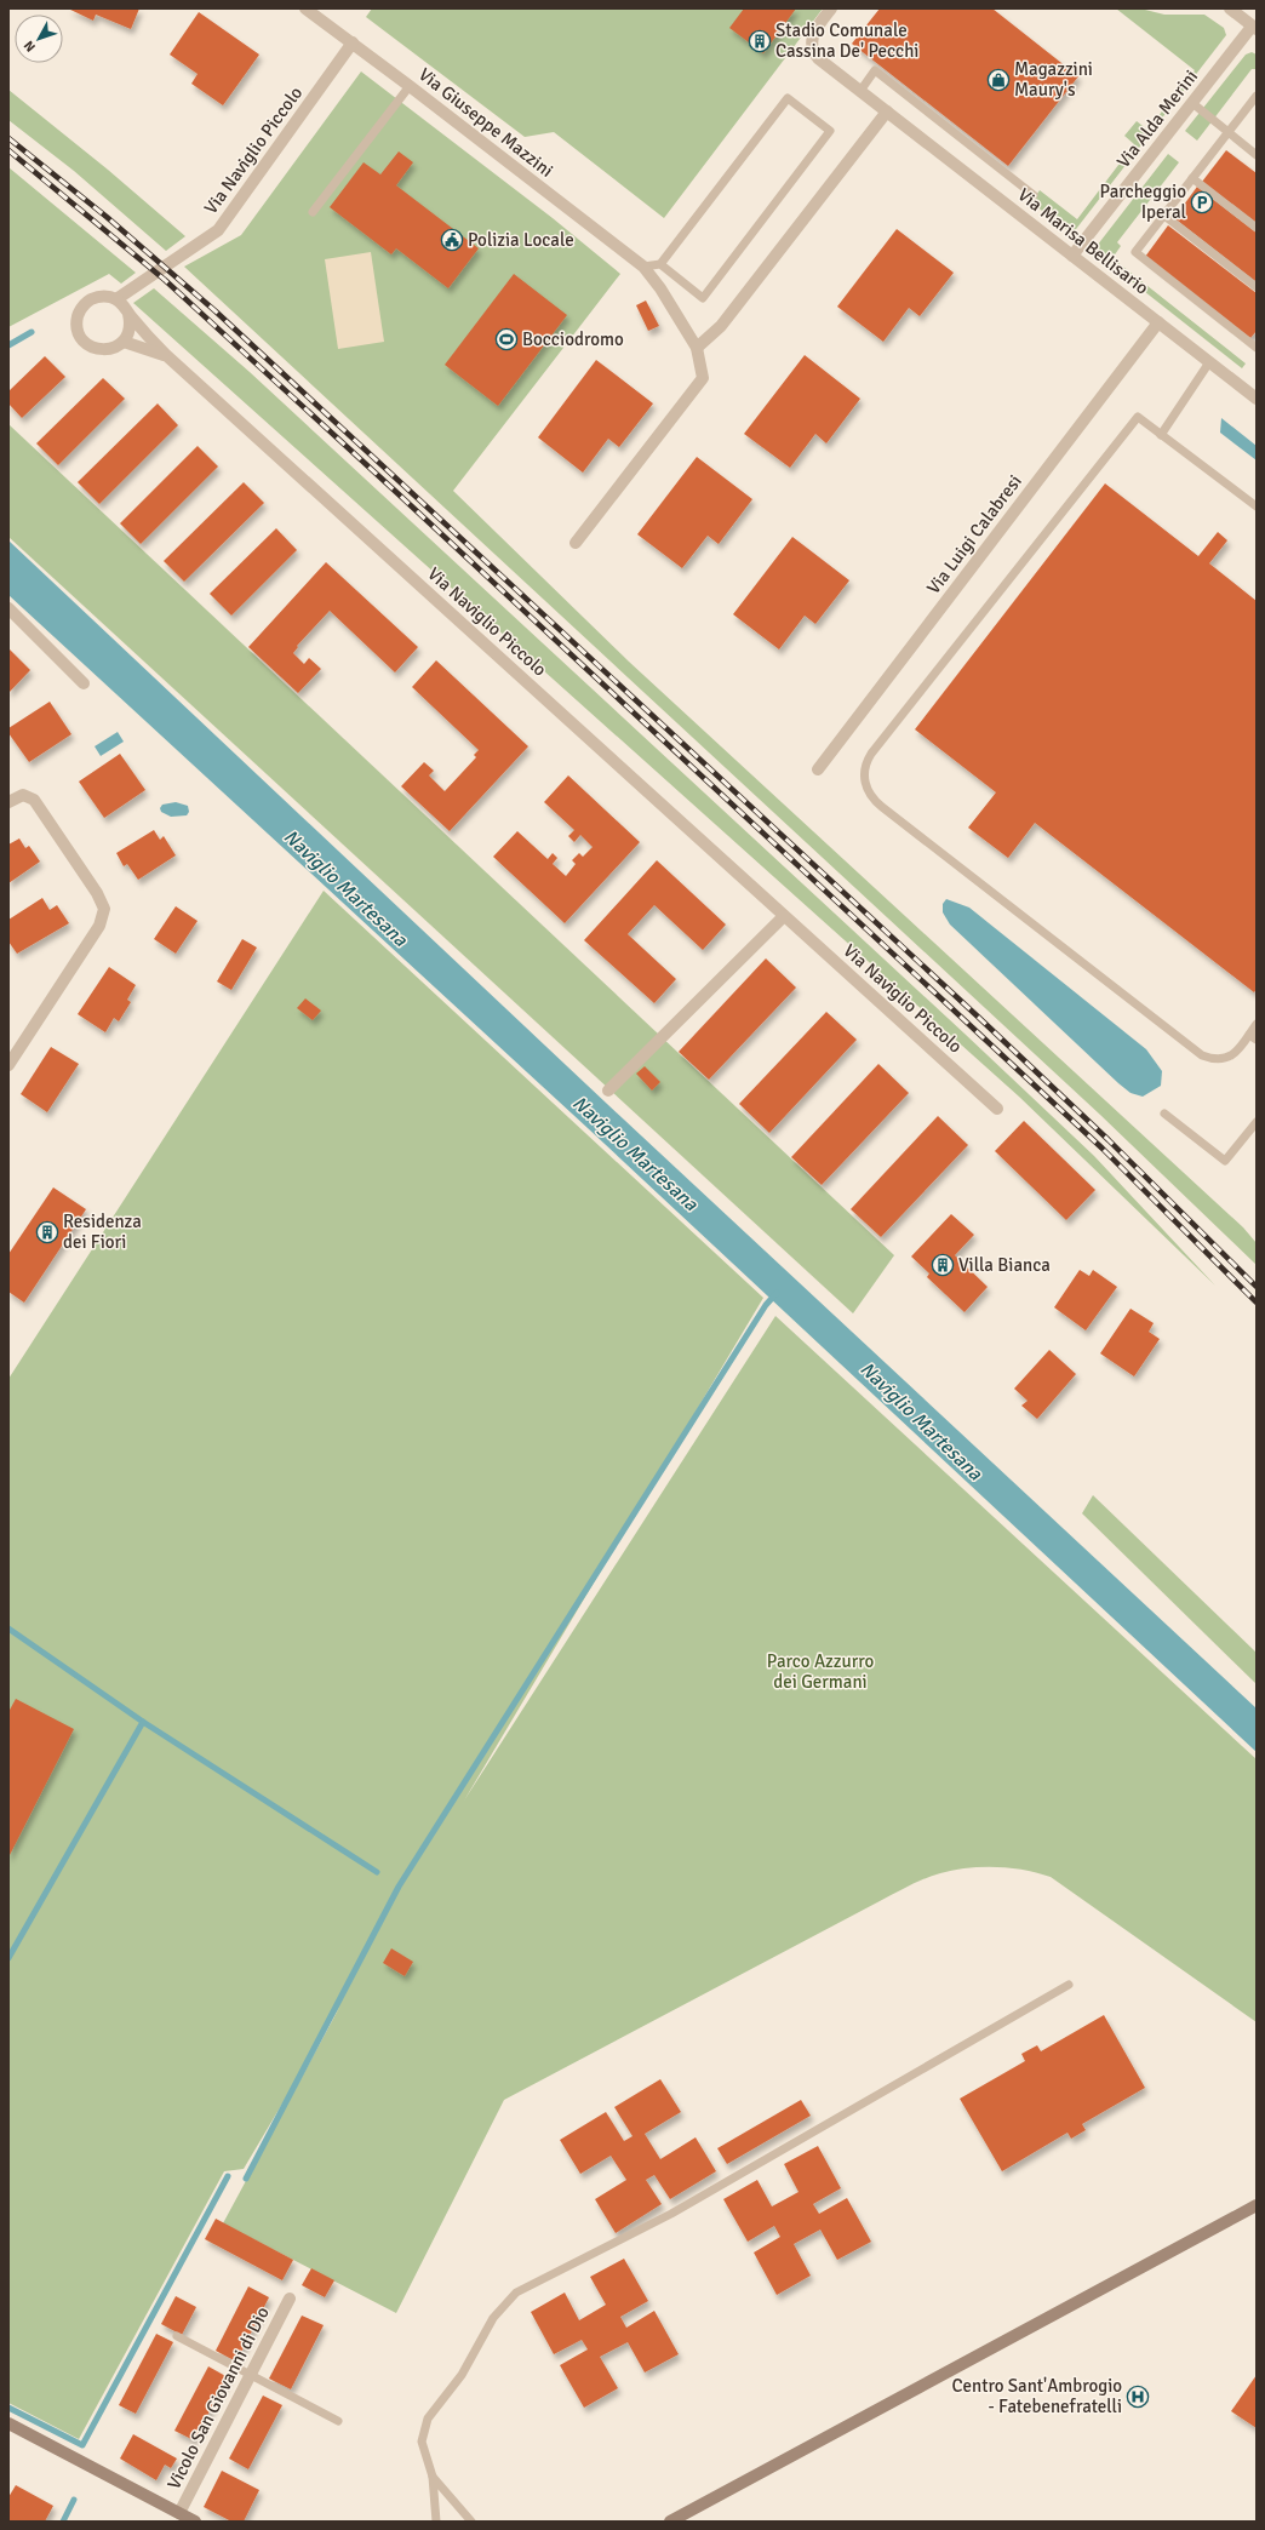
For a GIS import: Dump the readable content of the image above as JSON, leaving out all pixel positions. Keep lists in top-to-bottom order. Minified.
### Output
{"streets":{"street":["Via Alda Merini","Via Giuseppe Mazzini","Via Naviglio Piccolo","Via Marisa Bellisario","Via Luigi Calabresi","Vicolo San Giovanni di Dio"]},"crossings":[["Via Alda Merini","Via Marisa Bellisario"],["Via Giuseppe Mazzini","Via Naviglio Piccolo"],["Via Marisa Bellisario","Via Luigi Calabresi"]],"water":["Naviglio Martesana"],"parks":["Parco Azzurro dei Germani"],"places":{"building":["Stadio Comunale Cassina De' Pecchi","Residenza dei Fiori","Villa Bianca"],"shop":["Magazzini Maury's"],"parking":["Parcheggio Iperal"],"public building":["Polizia Locale"],"sports":["Bocciodromo"],"hospital":["Centro Sant'Ambrogio - Fatebenefratelli"]},"north":"bottom left"}
